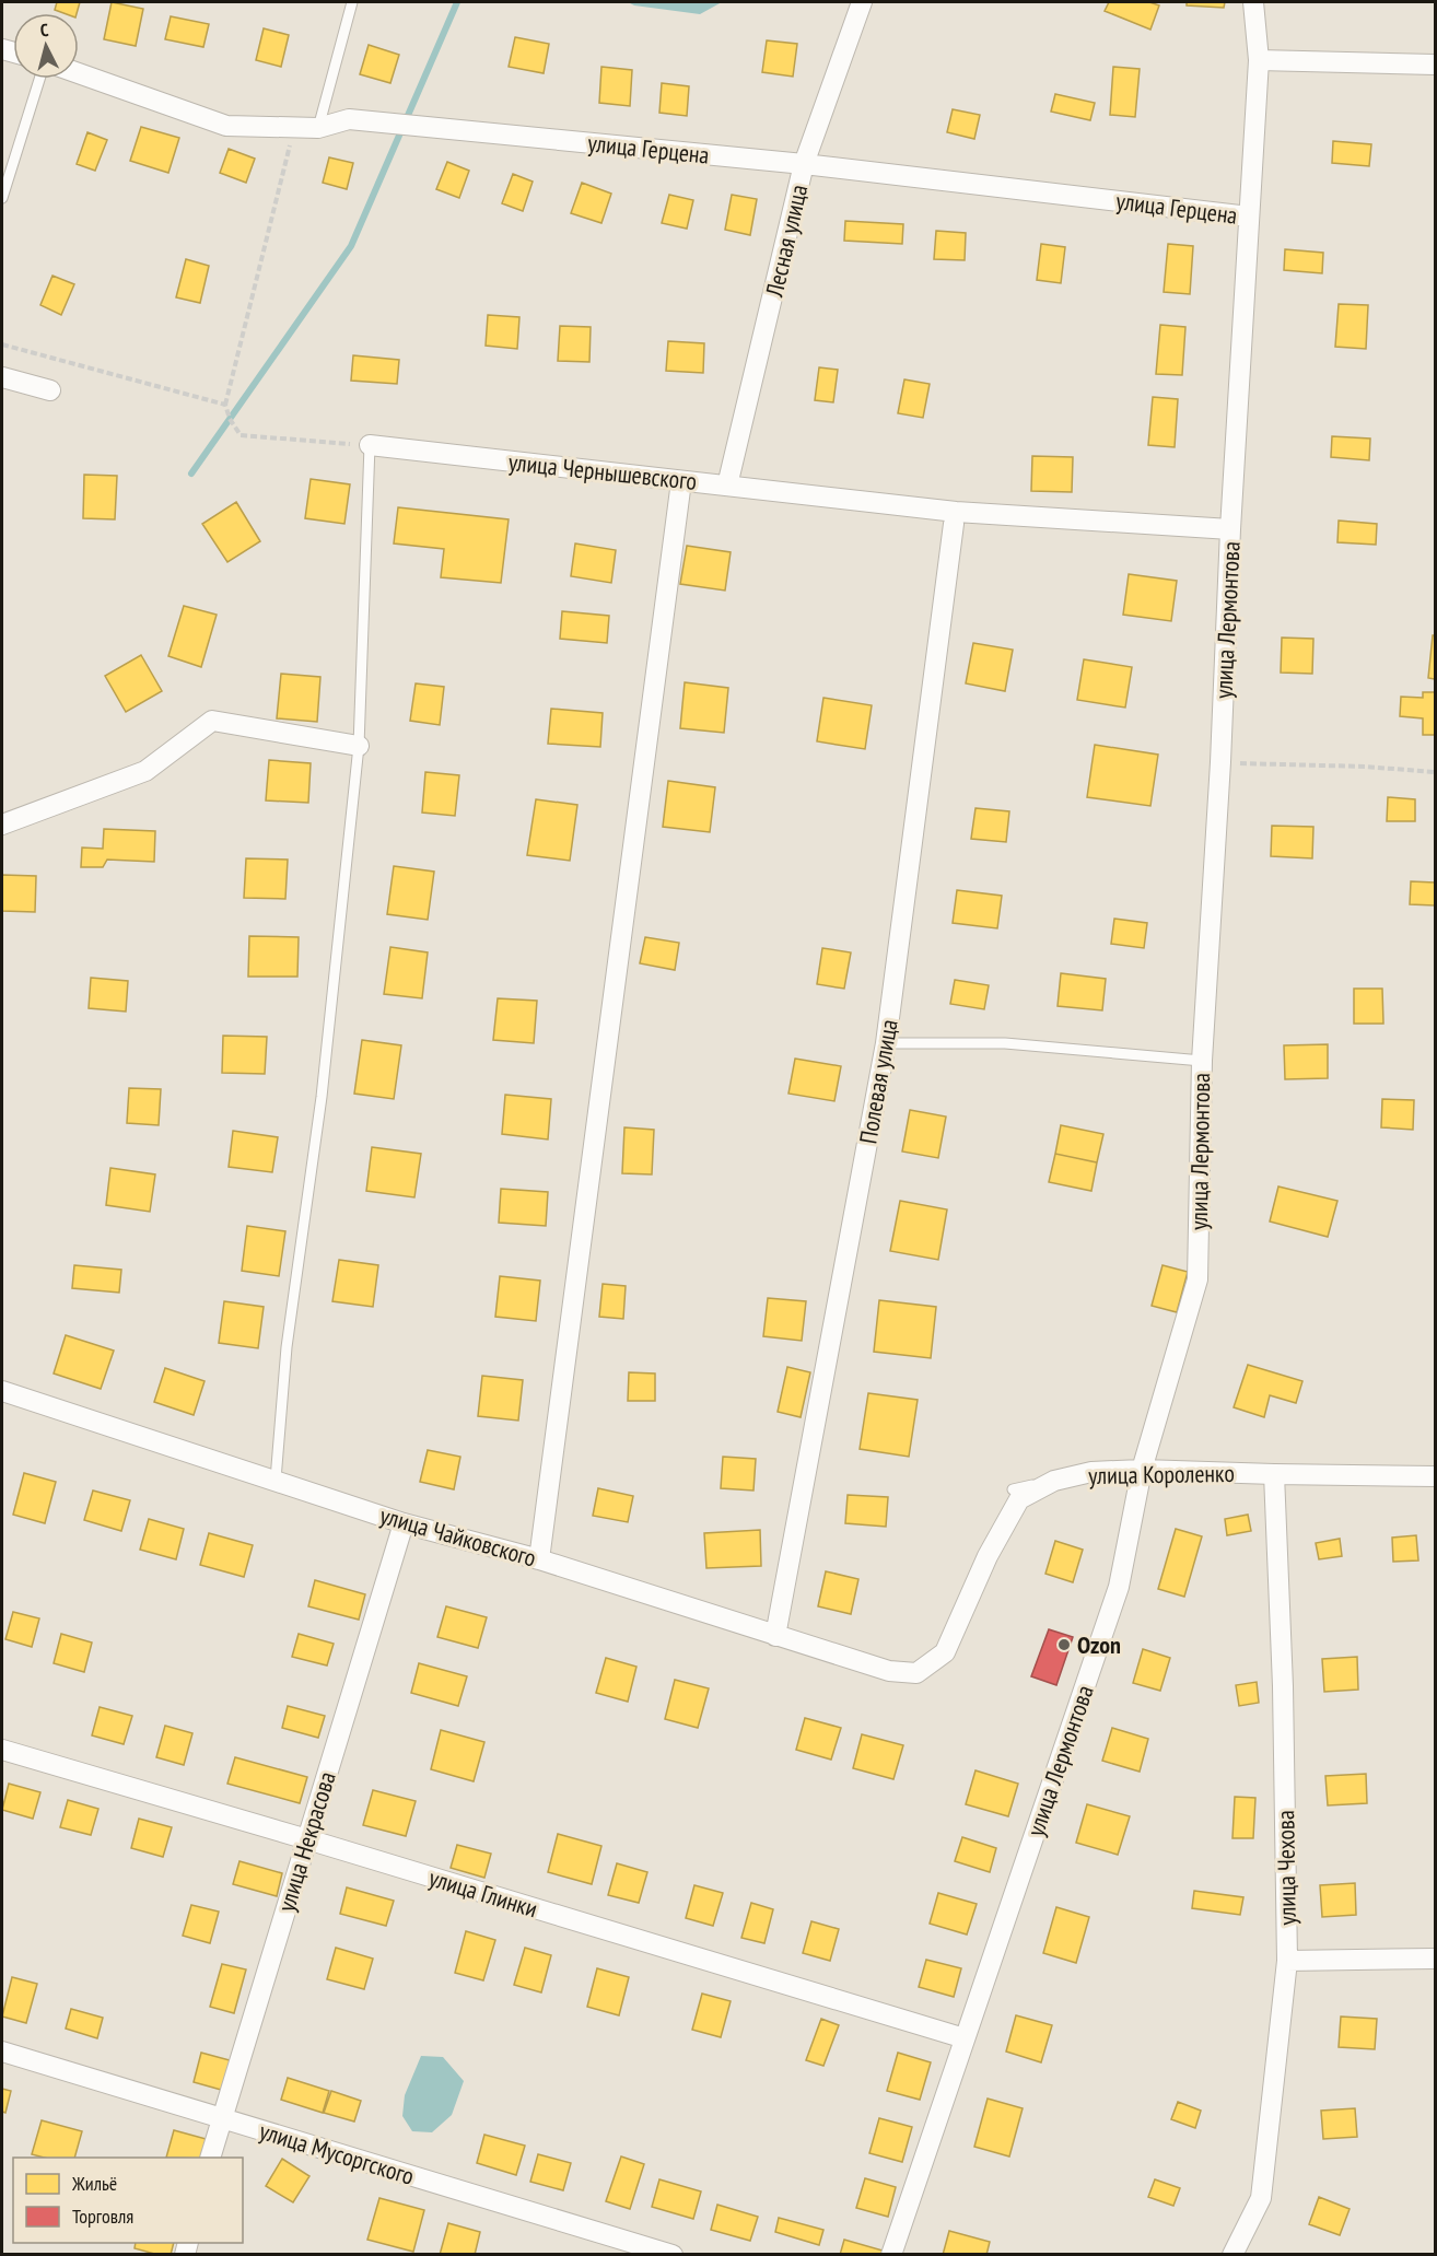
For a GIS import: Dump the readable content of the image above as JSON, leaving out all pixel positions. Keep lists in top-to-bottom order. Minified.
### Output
{"streets":{"street":["улица Герцена","Лесная улица","улица Чернышевского","улица Лермонтова","Полевая улица","улица Короленко","улица Чайковского","улица Некрасова","улица Чехова","улица Глинки","улица Мусоргского"]},"crossings":[["улица Герцена","Лесная улица"],["улица Герцена","улица Лермонтова"],["Лесная улица","улица Чернышевского"],["улица Чернышевского","улица Лермонтова"],["улица Чернышевского","Полевая улица"],["улица Лермонтова","улица Короленко"],["улица Лермонтова","улица Глинки"],["Полевая улица","улица Чайковского"],["улица Короленко","улица Чайковского"],["улица Короленко","улица Чехова"],["улица Чайковского","улица Некрасова"],["улица Некрасова","улица Глинки"],["улица Некрасова","улица Мусоргского"]],"places":["Ozon"],"legend":["Жильё","Торговля"],"north":"top"}
